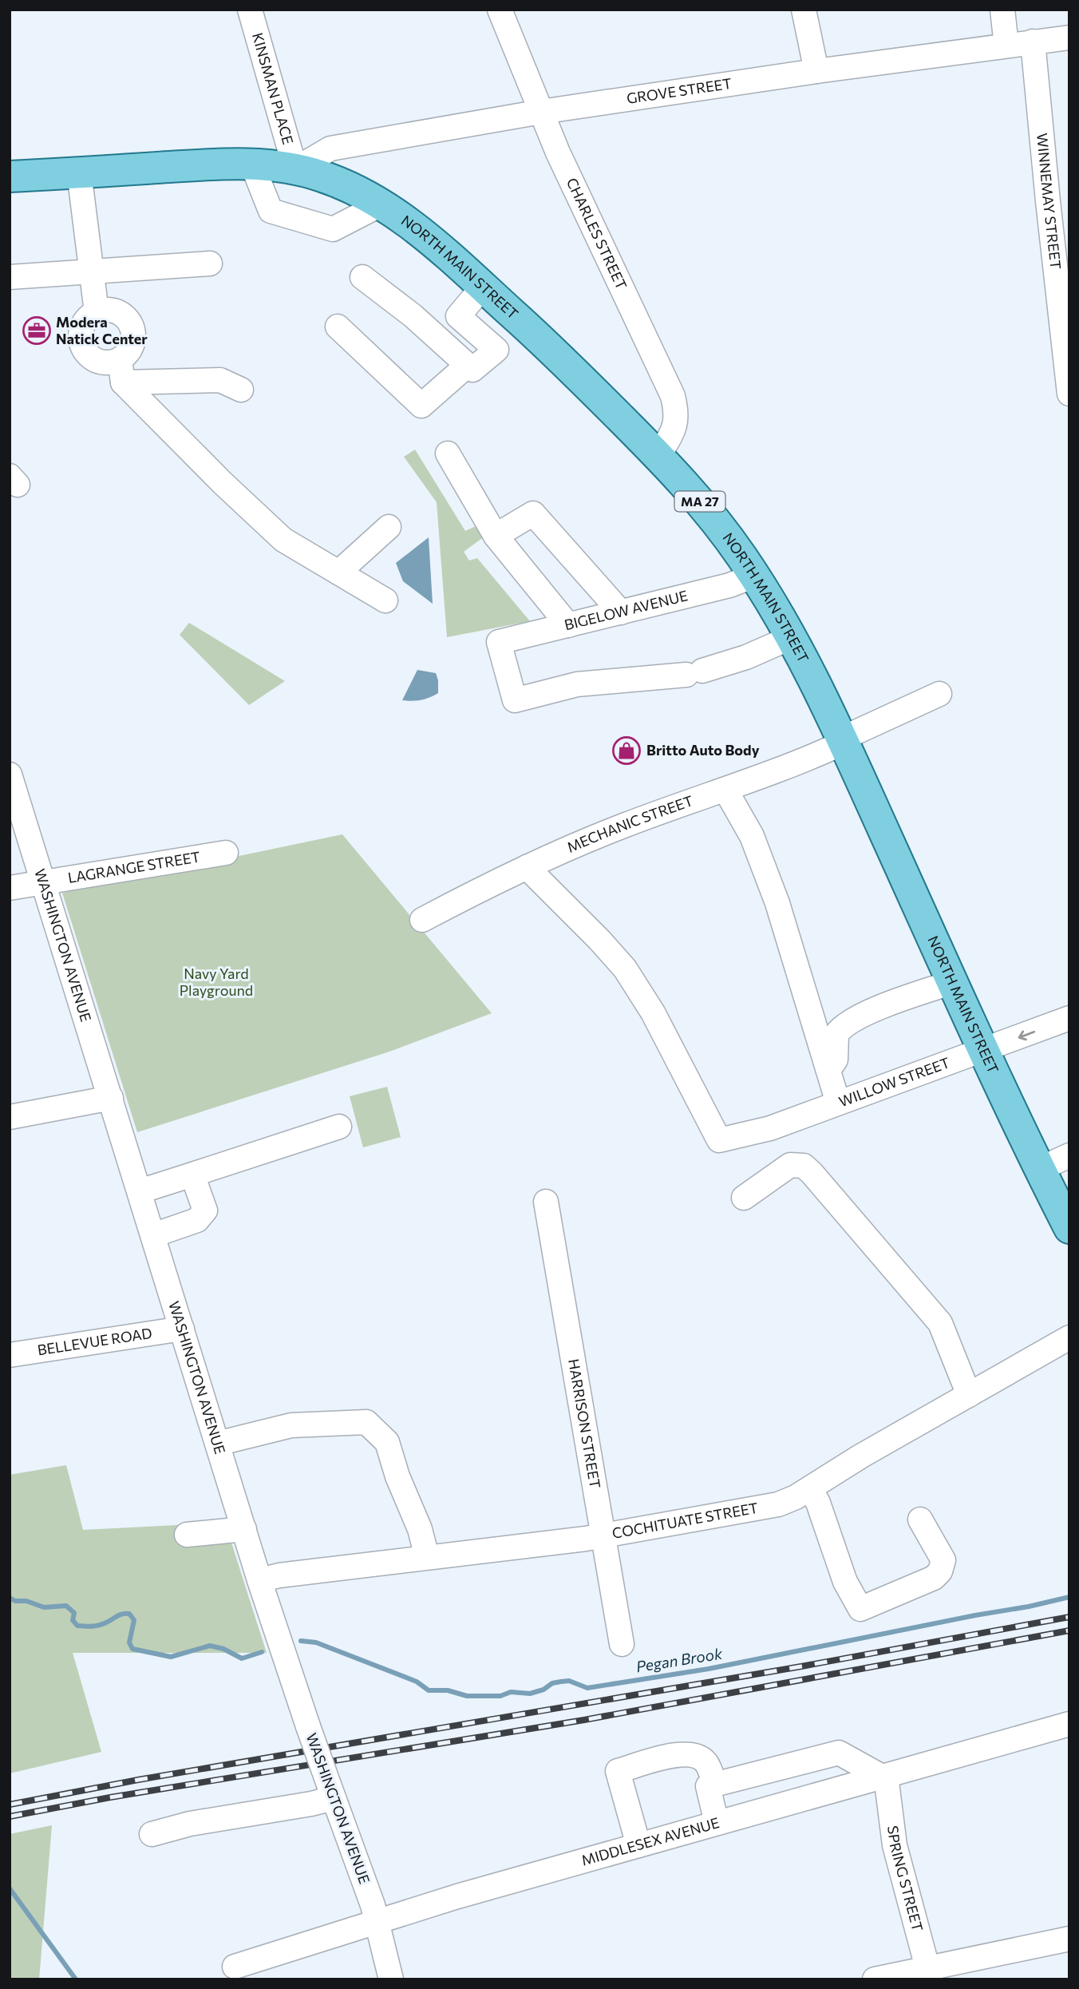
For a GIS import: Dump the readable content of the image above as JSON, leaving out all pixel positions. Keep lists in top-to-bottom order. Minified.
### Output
{"streets":{"main road":["NORTH MAIN STREET","MA 27"],"street":["KINSMAN PLACE","GROVE STREET","WINNEMAY STREET","CHARLES STREET","BIGELOW AVENUE","MECHANIC STREET","LAGRANGE STREET","WASHINGTON AVENUE","WILLOW STREET","BELLEVUE ROAD","HARRISON STREET","COCHITUATE STREET","MIDDLESEX AVENUE","SPRING STREET"]},"crossings":[["KINSMAN PLACE","GROVE STREET"],["KINSMAN PLACE","NORTH MAIN STREET"],["GROVE STREET","WINNEMAY STREET"],["GROVE STREET","CHARLES STREET"],["GROVE STREET","NORTH MAIN STREET"],["CHARLES STREET","NORTH MAIN STREET"],["NORTH MAIN STREET","BIGELOW AVENUE"],["NORTH MAIN STREET","MECHANIC STREET"],["NORTH MAIN STREET","WILLOW STREET"],["MECHANIC STREET","WILLOW STREET"],["LAGRANGE STREET","WASHINGTON AVENUE"],["WASHINGTON AVENUE","BELLEVUE ROAD"],["WASHINGTON AVENUE","COCHITUATE STREET"],["WASHINGTON AVENUE","MIDDLESEX AVENUE"],["HARRISON STREET","COCHITUATE STREET"],["MIDDLESEX AVENUE","SPRING STREET"]],"water":["Pegan Brook"],"parks":["Navy Yard Playground"],"places":{"office":["Modera Natick Center"],"shop":["Britto Auto Body"]}}
